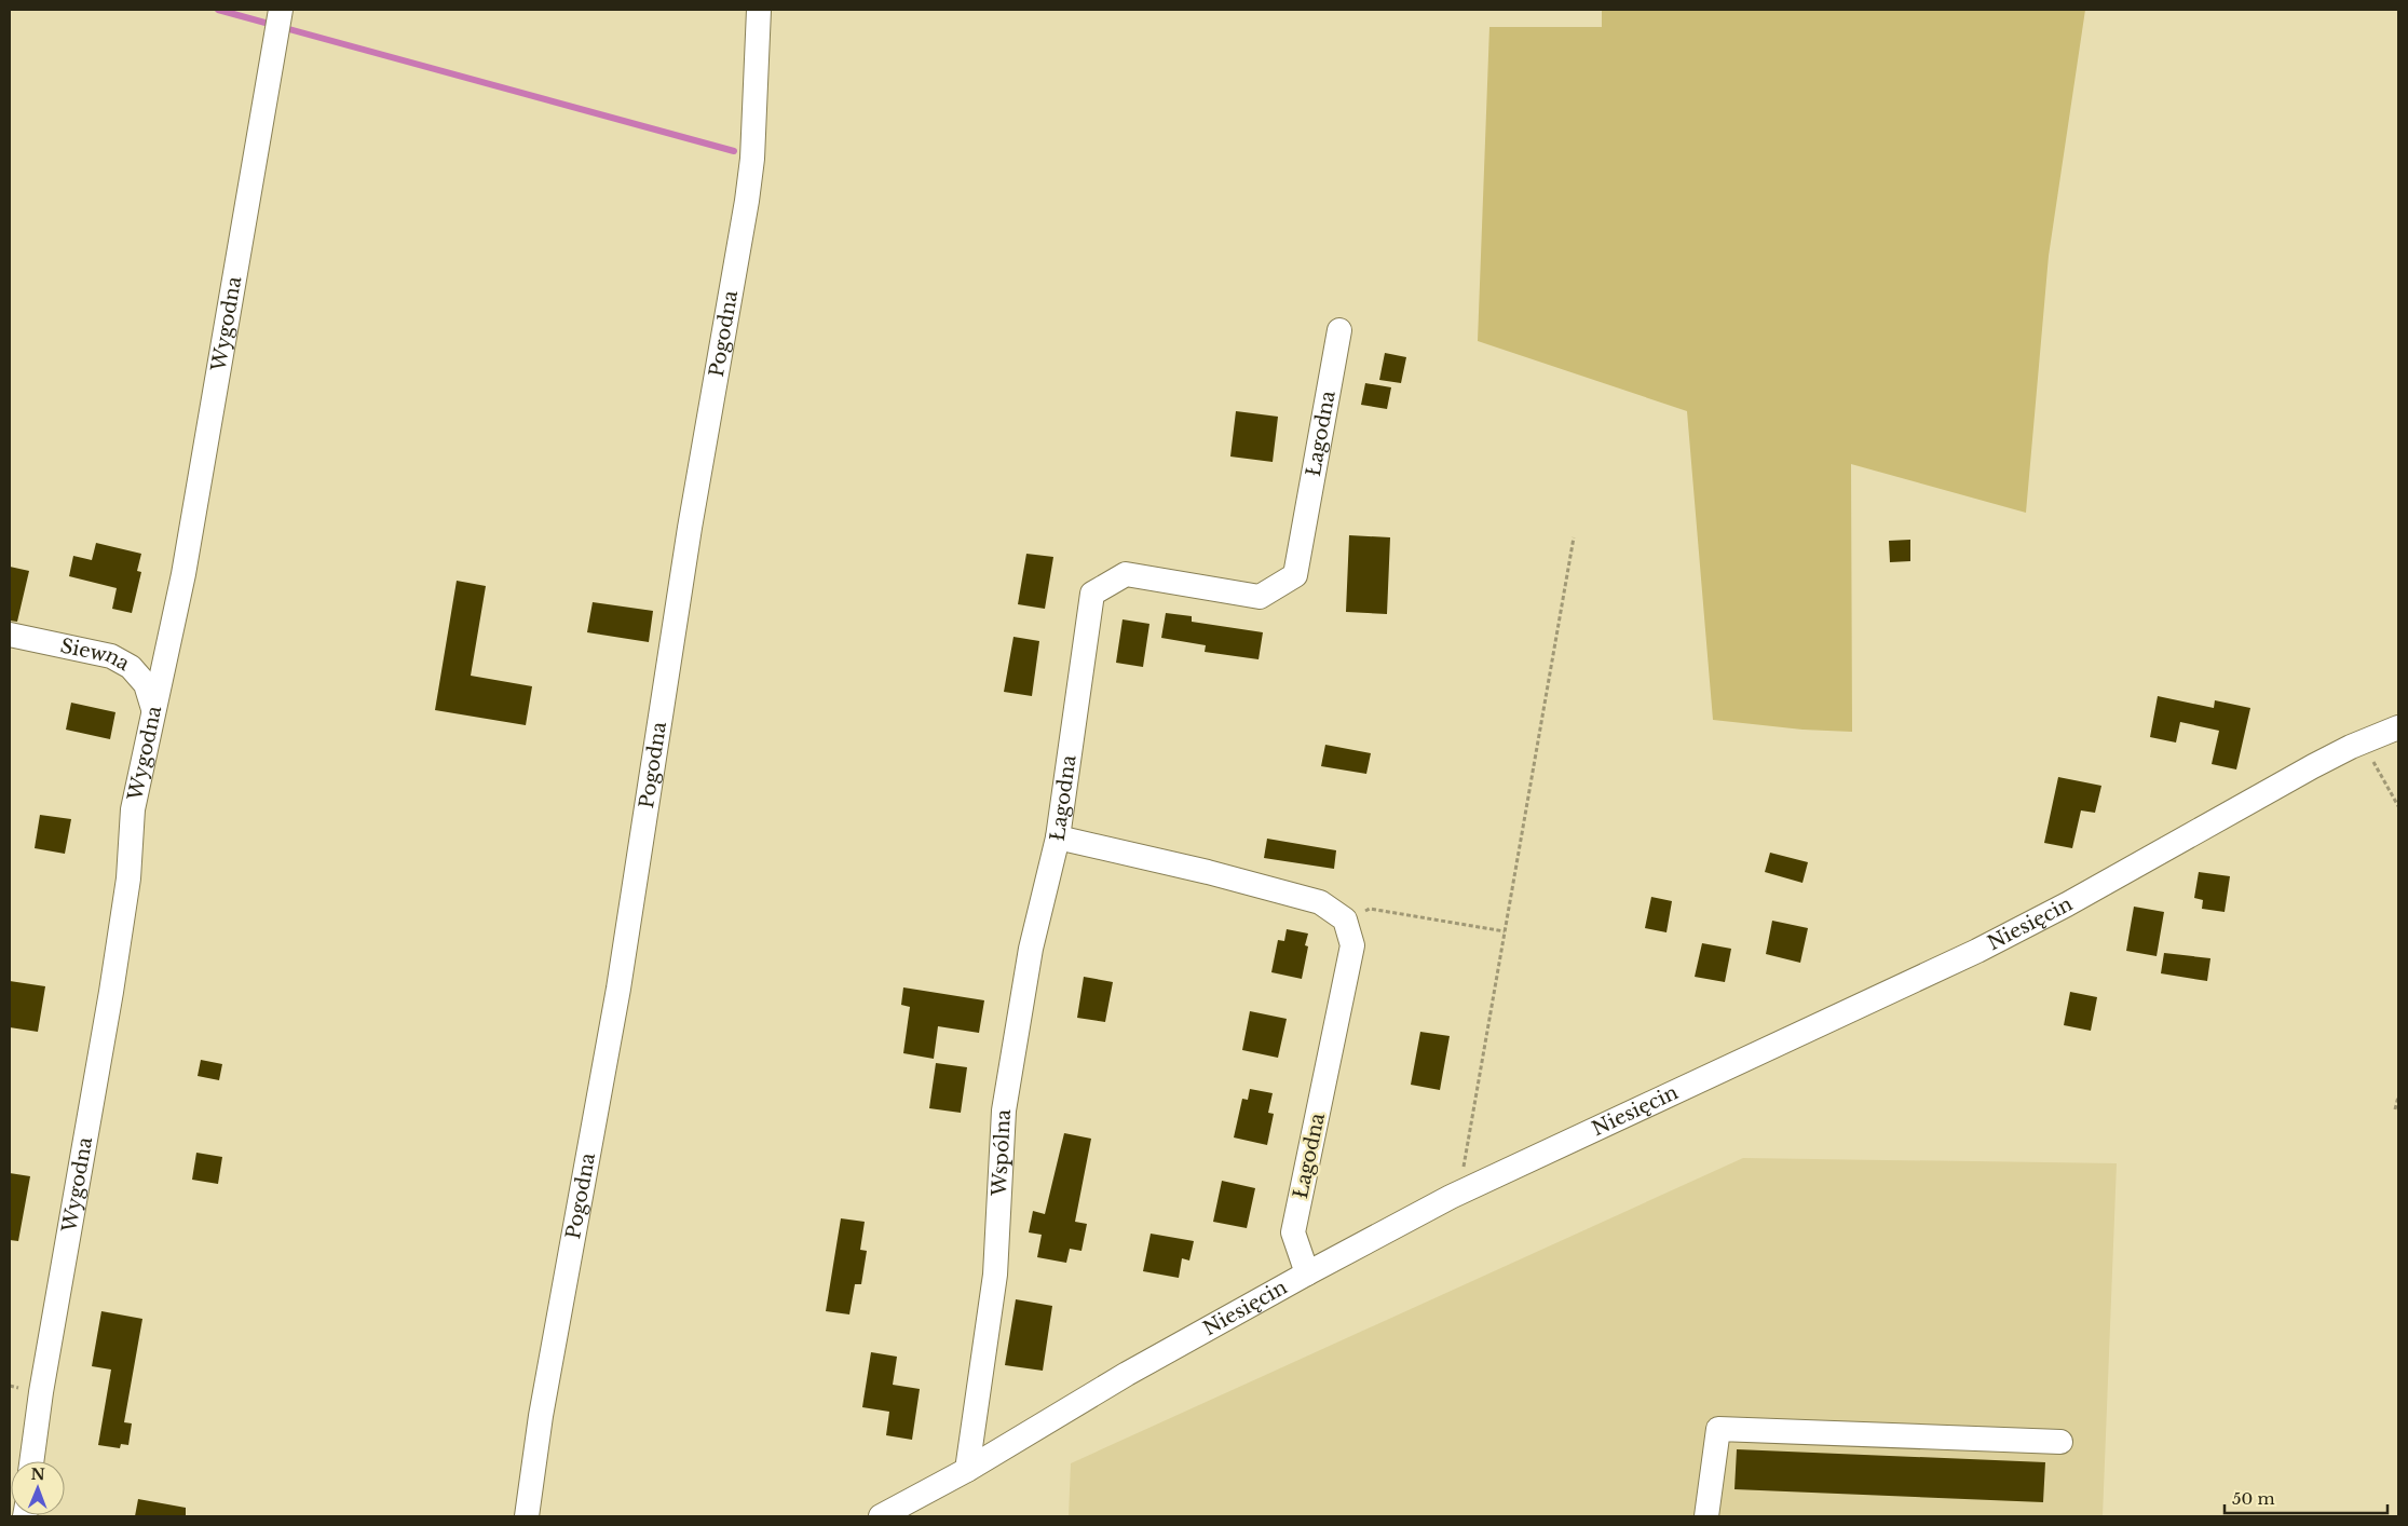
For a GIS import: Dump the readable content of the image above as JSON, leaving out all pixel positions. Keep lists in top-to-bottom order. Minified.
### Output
{"streets":{"street":["Wygodna","Pogodna","Łagodna","Siewna","Niesięcin","Wspólna"]},"crossings":[["Wygodna","Siewna"],["Łagodna","Niesięcin"],["Łagodna","Wspólna"],["Niesięcin","Wspólna"]],"scale_bar":"50 m","north":"top"}
